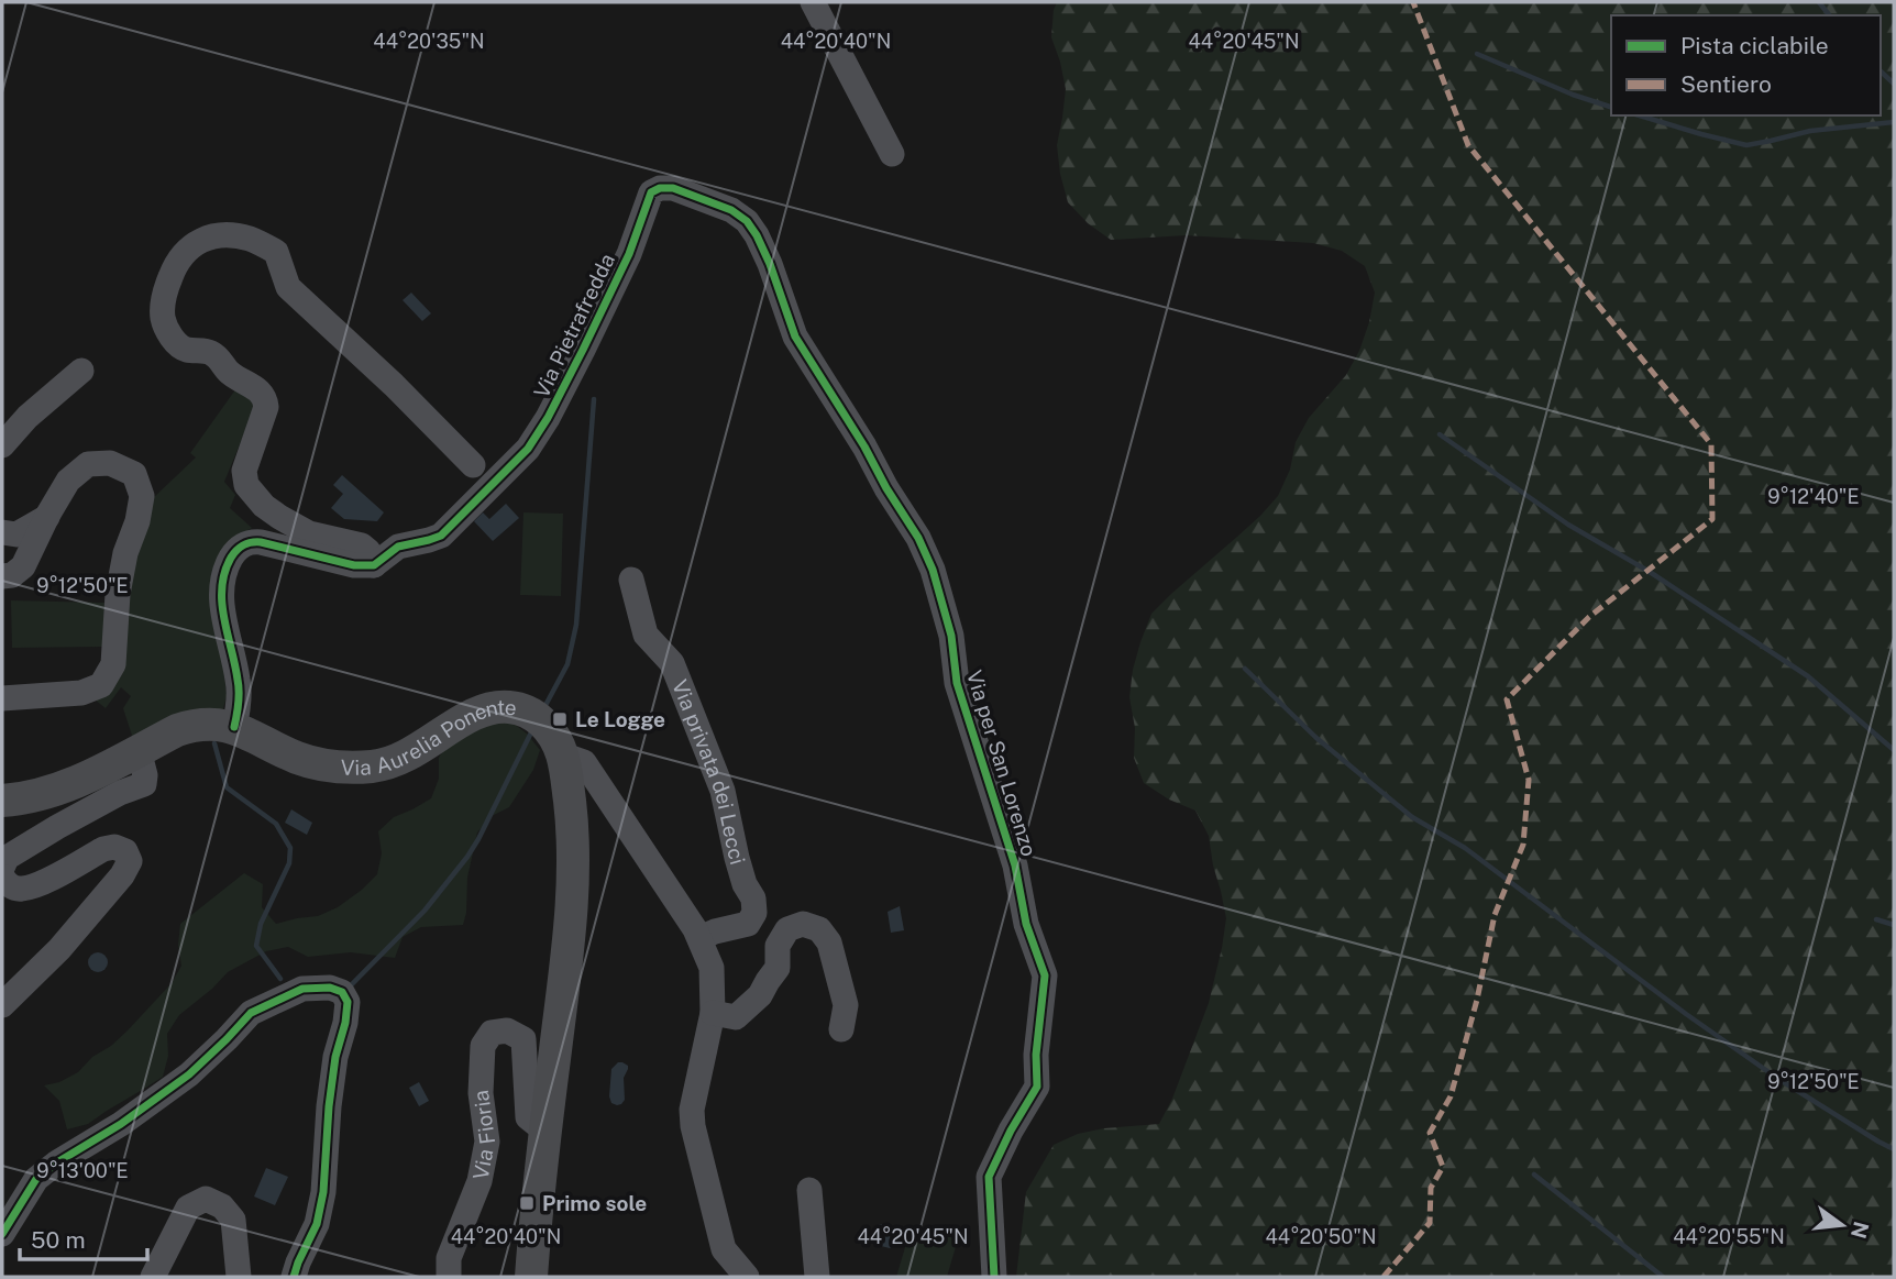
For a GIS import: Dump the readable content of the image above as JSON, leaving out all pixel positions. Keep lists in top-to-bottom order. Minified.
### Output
{"streets":{"main road":["Via Aurelia Ponente"],"street":["Via Pietrafredda","Via per San Lorenzo","Via privata dei Lecci","Via Fioria"]},"crossings":[["Via Pietrafredda","Via per San Lorenzo"],["Via Aurelia Ponente","Via Fioria"]],"places":{"transit":["Le Logge","Primo sole"]},"legend":["Pista ciclabile","Sentiero"],"scale_bar":"50 m","north":"right","coordinates":["44°20'35\"N","44°20'40\"N","44°20'45\"N","9°12'40\"E","9°12'50\"E","9°13'00\"E","44°20'50\"N","44°20'55\"N"]}
